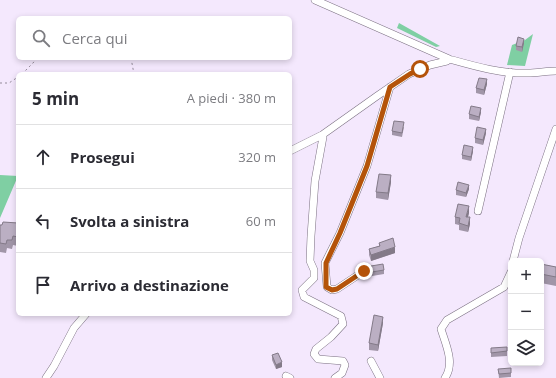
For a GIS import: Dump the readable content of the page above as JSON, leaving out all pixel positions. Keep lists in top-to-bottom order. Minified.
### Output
{"page":{"search":"Cerca qui","heading":["5 min","A piedi · 380 m"],"list":[["Prosegui","320 m"],["Svolta a sinistra","60 m"],"Arrivo a destinazione"],"map_buttons":["+","−"]}}
